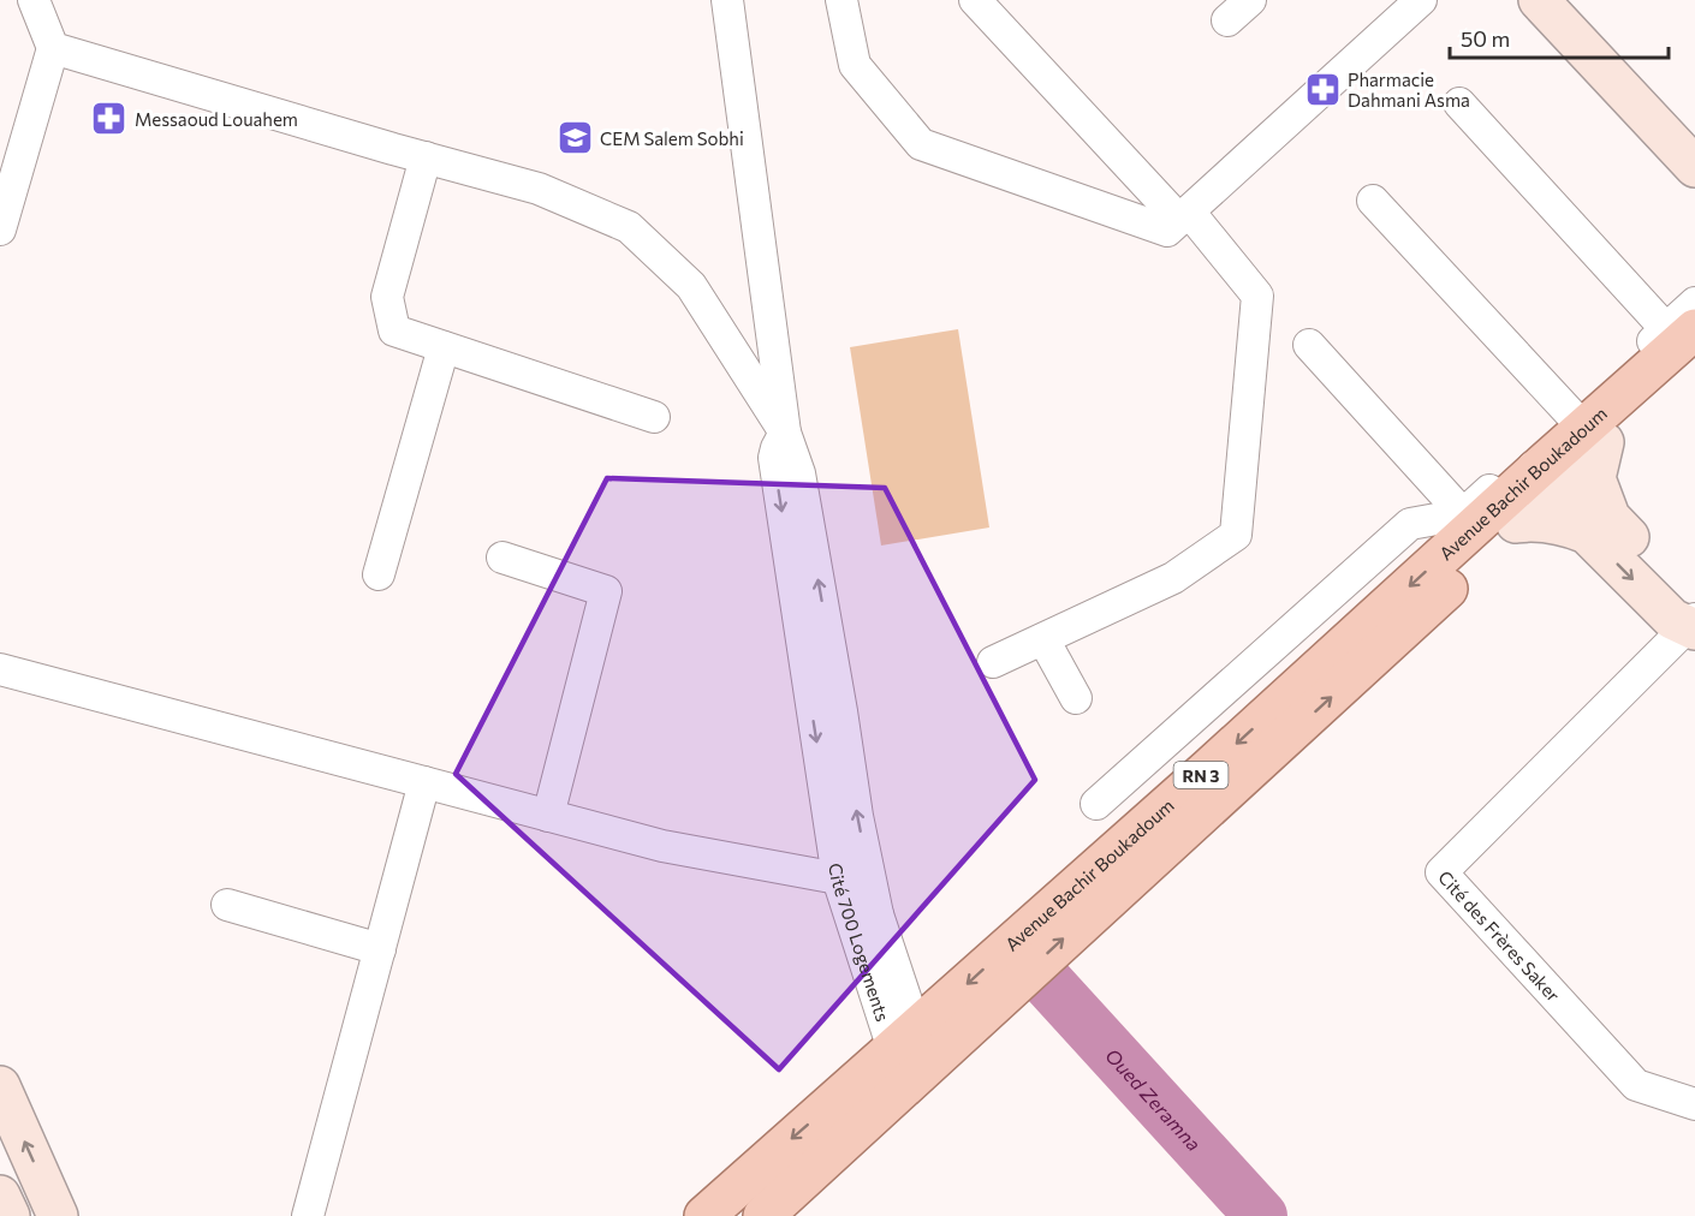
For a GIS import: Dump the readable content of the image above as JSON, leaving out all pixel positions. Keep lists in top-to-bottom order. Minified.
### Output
{"streets":{"main road":["Avenue Bachir Boukadoum","RN 3","Cité des Frères Saker"],"street":["Cité 700 Logements"]},"crossings":[["Avenue Bachir Boukadoum","Cité des Frères Saker"],["Avenue Bachir Boukadoum","Cité 700 Logements"]],"water":["Oued Zeramna"],"places":{"pharmacy":["Pharmacie Dahmani Asma","Messaoud Louahem"],"school or university":["CEM Salem Sobhi"]},"scale_bar":"50 m"}
